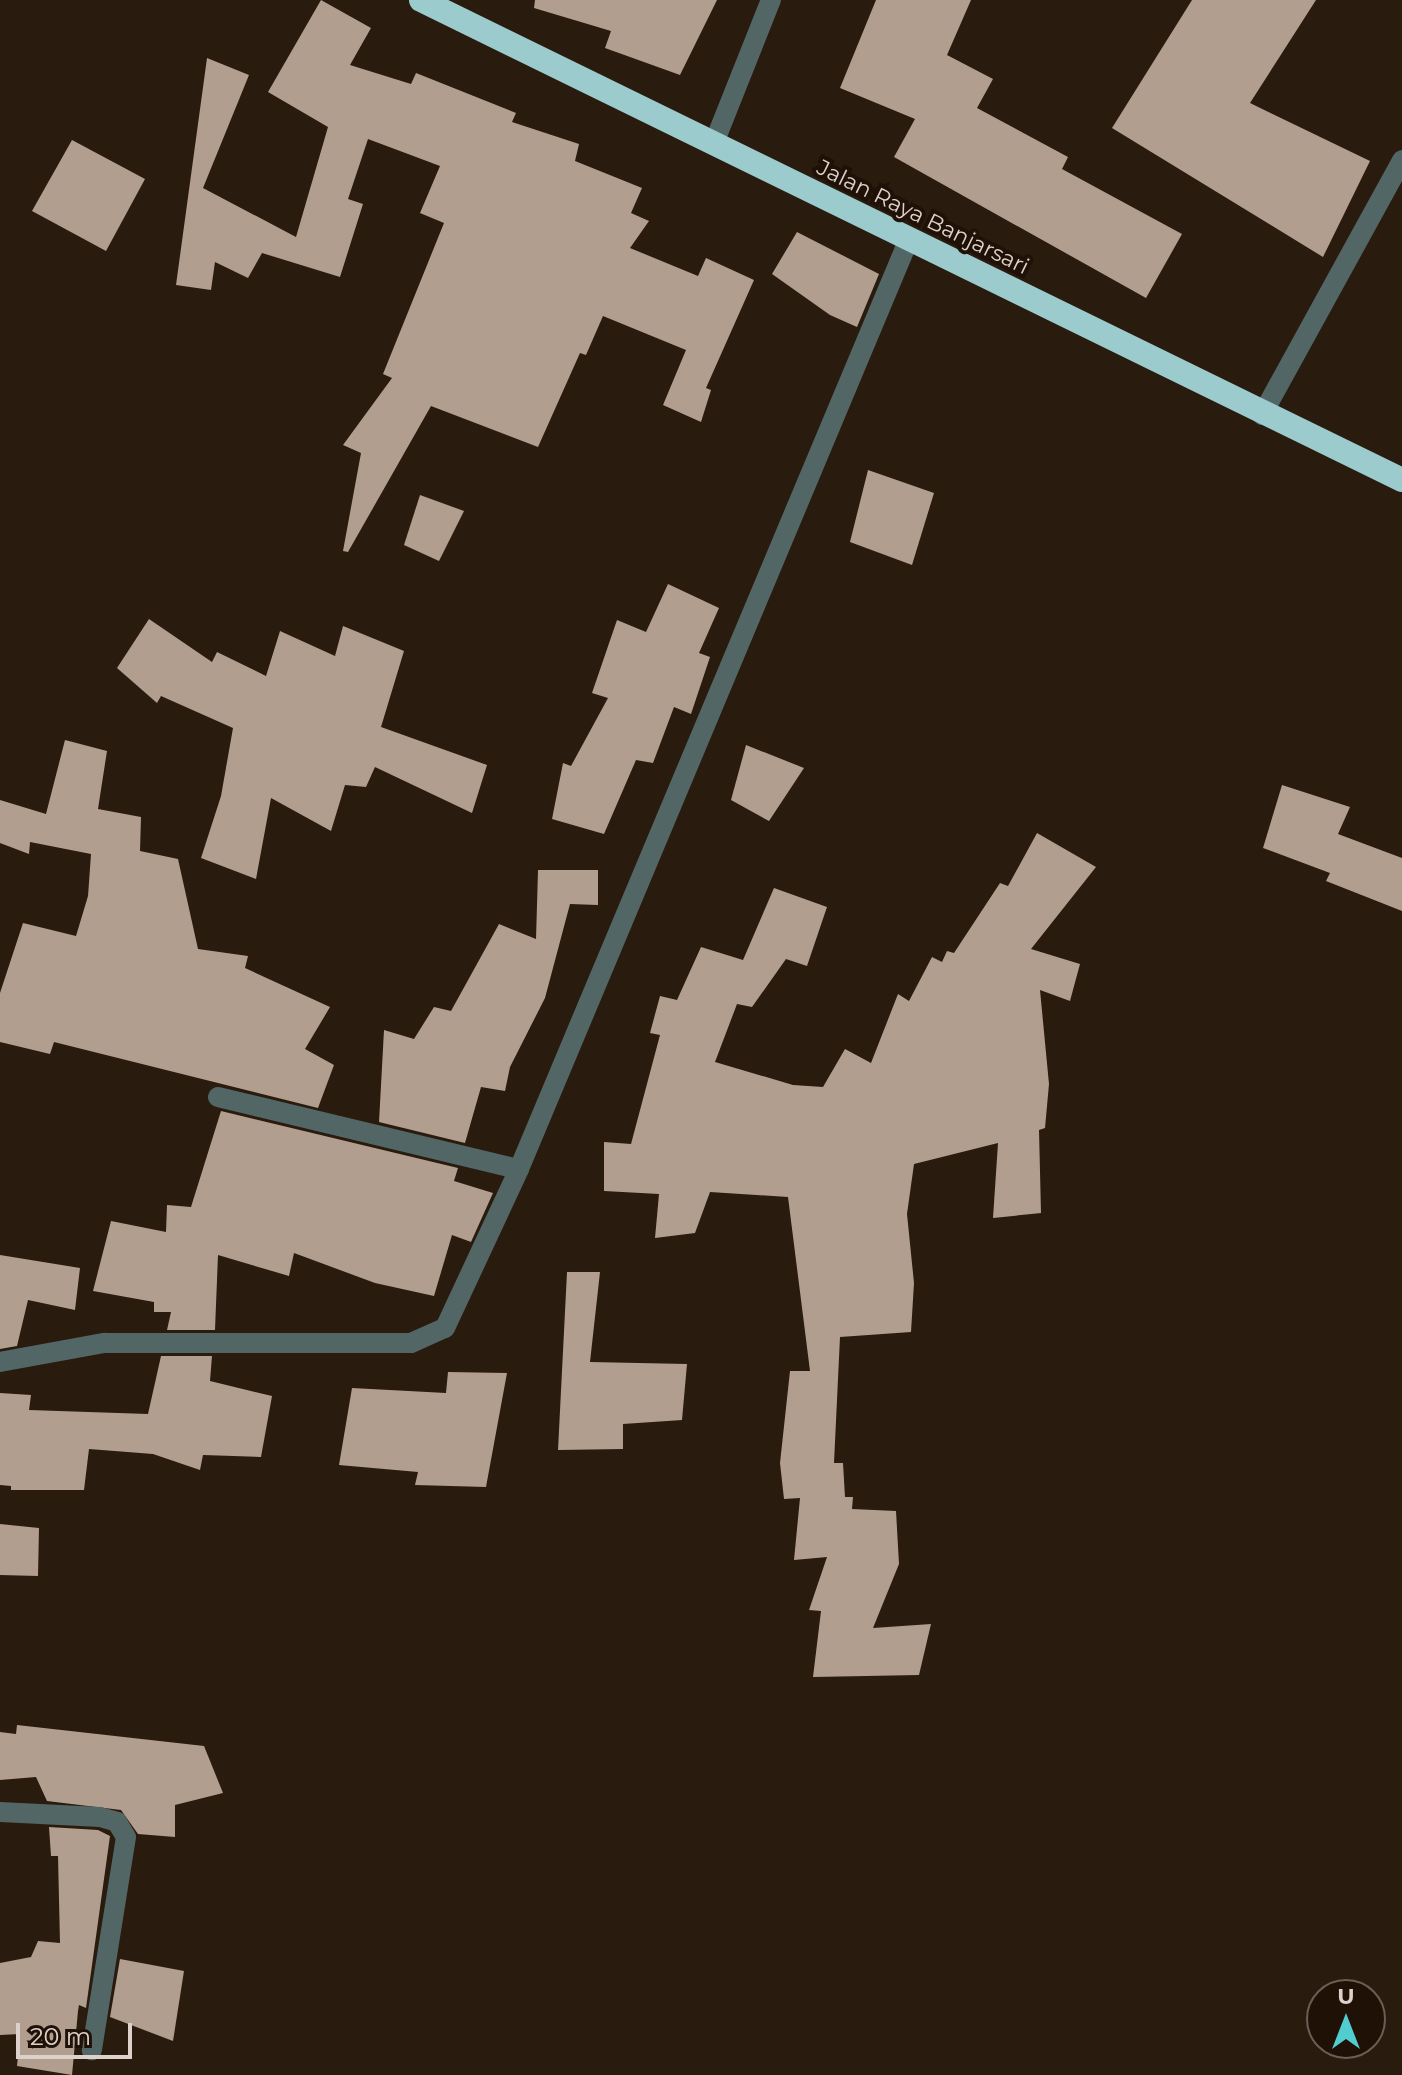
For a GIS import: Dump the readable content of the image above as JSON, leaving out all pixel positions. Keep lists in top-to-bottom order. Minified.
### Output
{"streets":{"highway":["Jalan Raya Banjarsari"]},"scale_bar":"20 m","north":"top"}
